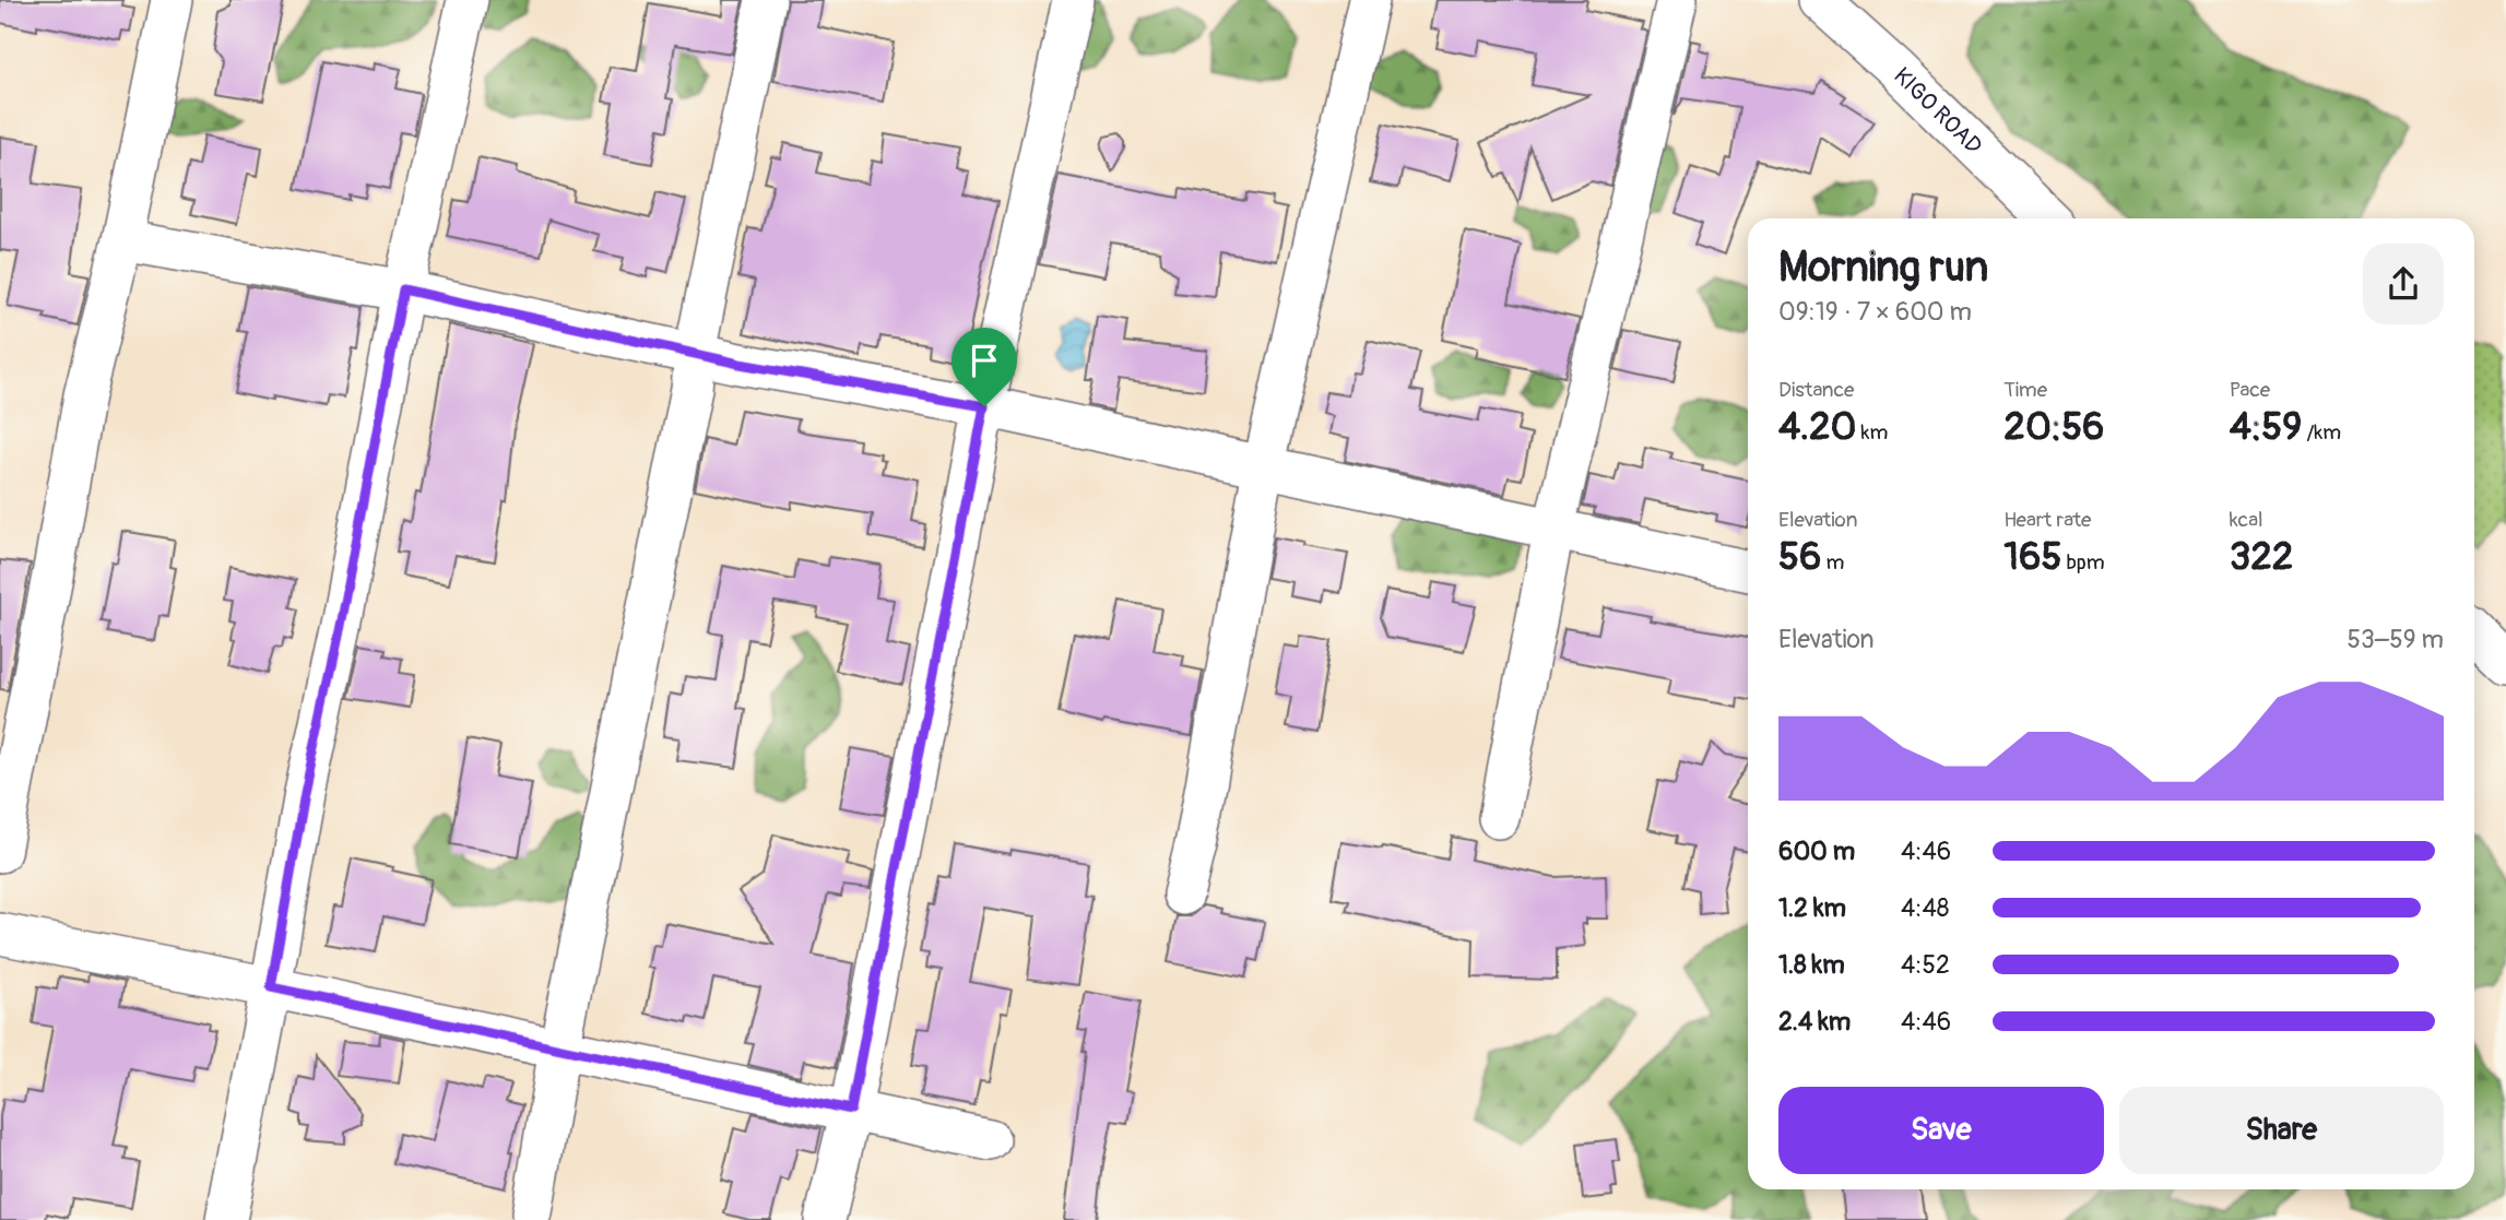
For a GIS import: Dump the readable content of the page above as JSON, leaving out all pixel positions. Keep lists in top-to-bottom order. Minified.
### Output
{"streets":{"street":["KIGO ROAD"]},"page":{"heading":["Morning run","09:19 · 7 × 600 m"],"stats":[["Distance","4.20 km"],["Time","20:56"],["Pace","4:59 /km"],["Elevation","56 m"],["Heart rate","165 bpm"],["kcal","322"]],"chart":["Elevation","53–59 m"],"list":[{"name":"600 m","note":"4:46"},{"name":"1.2 km","note":"4:48"},{"name":"1.8 km","note":"4:52"},{"name":"2.4 km","note":"4:46"}],"buttons":["Save","Share"]}}
